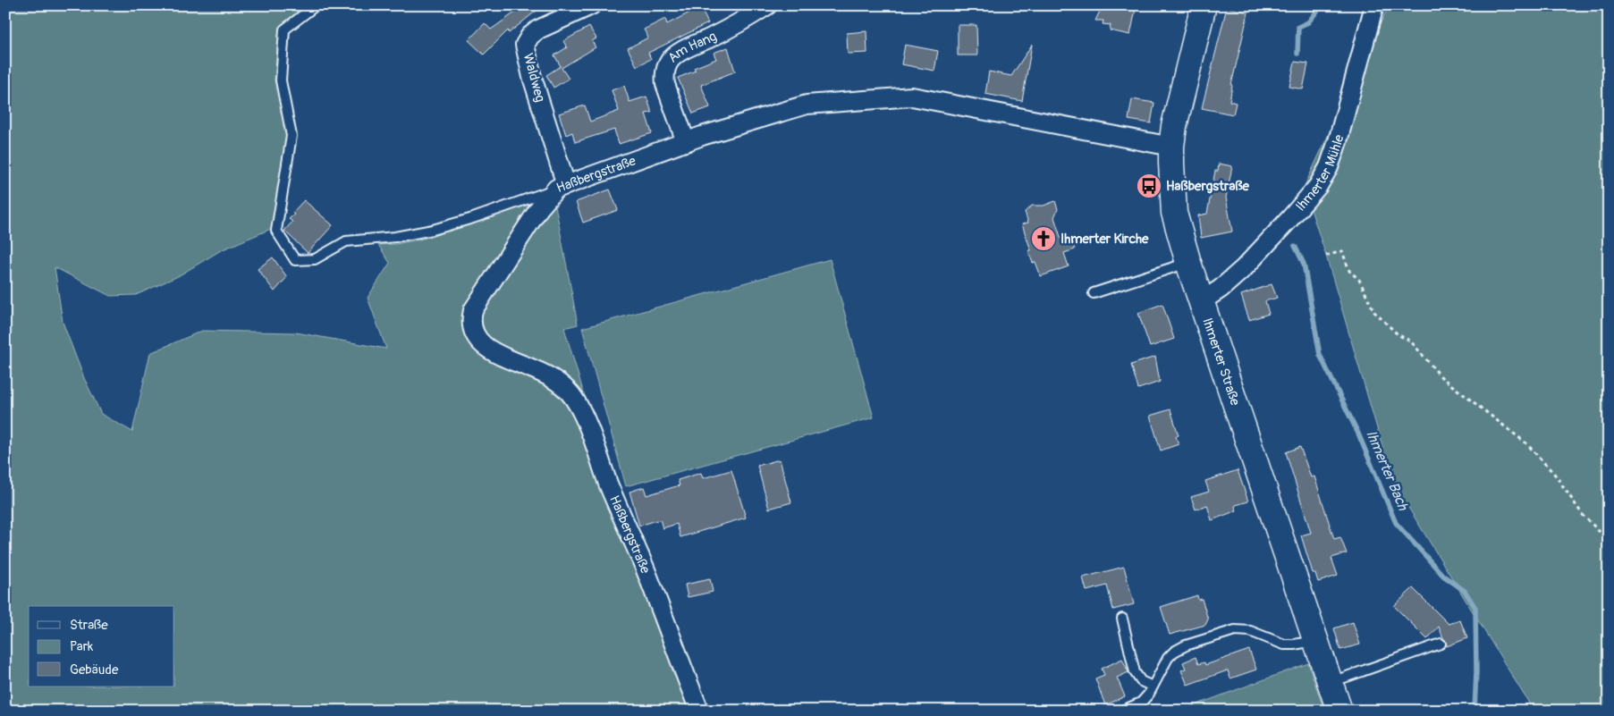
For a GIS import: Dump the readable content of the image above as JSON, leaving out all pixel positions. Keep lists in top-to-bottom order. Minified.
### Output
{"streets":{"main road":["Ihmerter Straße"],"street":["Am Hang","Waldweg","Ihmerter Mühle","Haßbergstraße"]},"crossings":[["Am Hang","Haßbergstraße"],["Waldweg","Haßbergstraße"],["Ihmerter Mühle","Ihmerter Straße"],["Haßbergstraße","Ihmerter Straße"]],"water":["Ihmerter Bach"],"places":{"bus stop":["Haßbergstraße"],"church":["Ihmerter Kirche"]},"legend":["Straße","Park","Gebäude"]}
